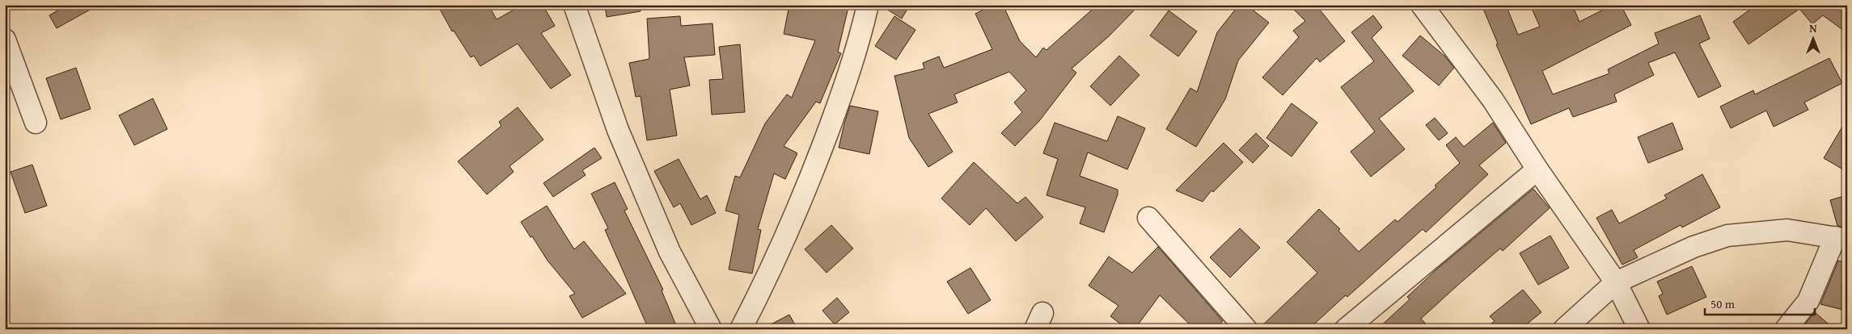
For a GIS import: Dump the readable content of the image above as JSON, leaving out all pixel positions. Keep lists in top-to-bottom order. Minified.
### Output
{"scale_bar":"50 m","north":"top"}
